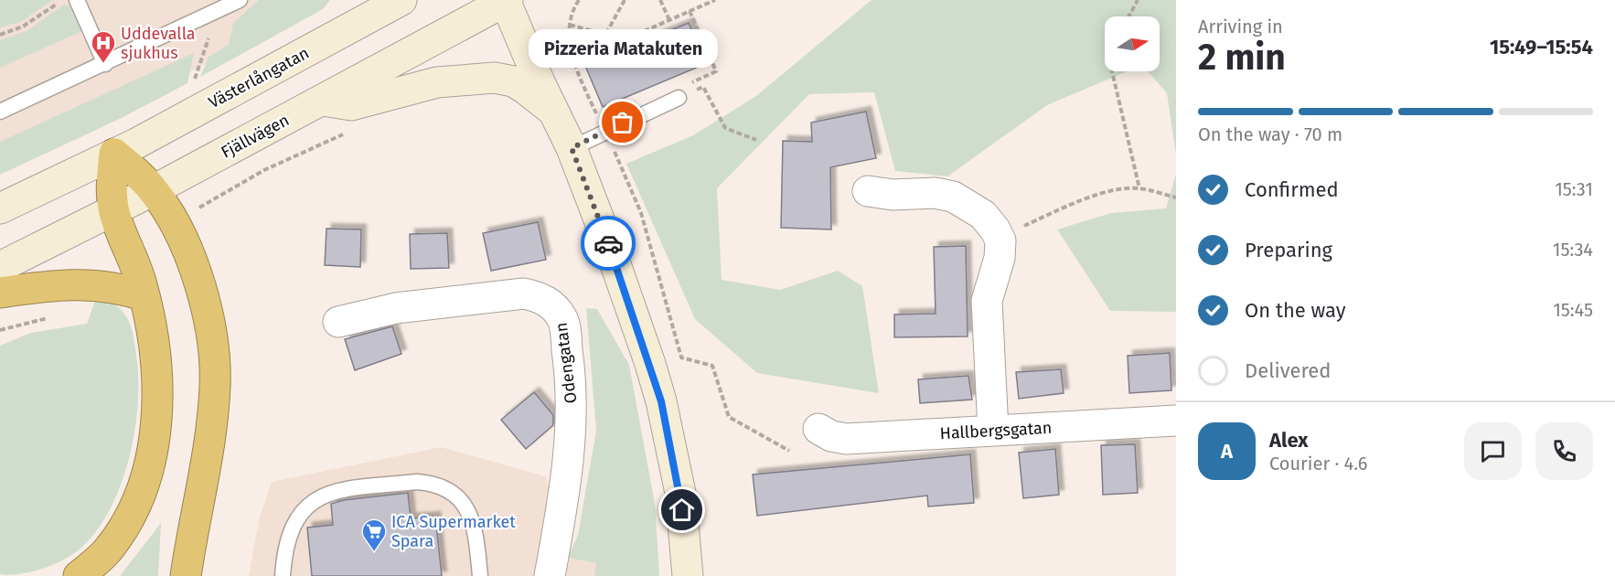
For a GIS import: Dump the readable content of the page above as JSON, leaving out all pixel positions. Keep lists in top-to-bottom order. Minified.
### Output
{"streets":{"street":["Västerlångatan","Fjällvägen","Odengatan","Hallbergsgatan"]},"places":{"hospital":["Uddevalla sjukhus"],"other":["Pizzeria Matakuten"],"supermarket":["ICA Supermarket Spara"]},"north":"right","page":{"heading":["2 min","Arriving in","15:49–15:54"],"panel":["Alex","Courier · 4.6"],"bubble":"Pizzeria Matakuten","bar":"On the way · 70 m","list":[["Confirmed","15:31"],["Preparing","15:34"],["On the way","15:45"],"Delivered"],"round":"A"}}
